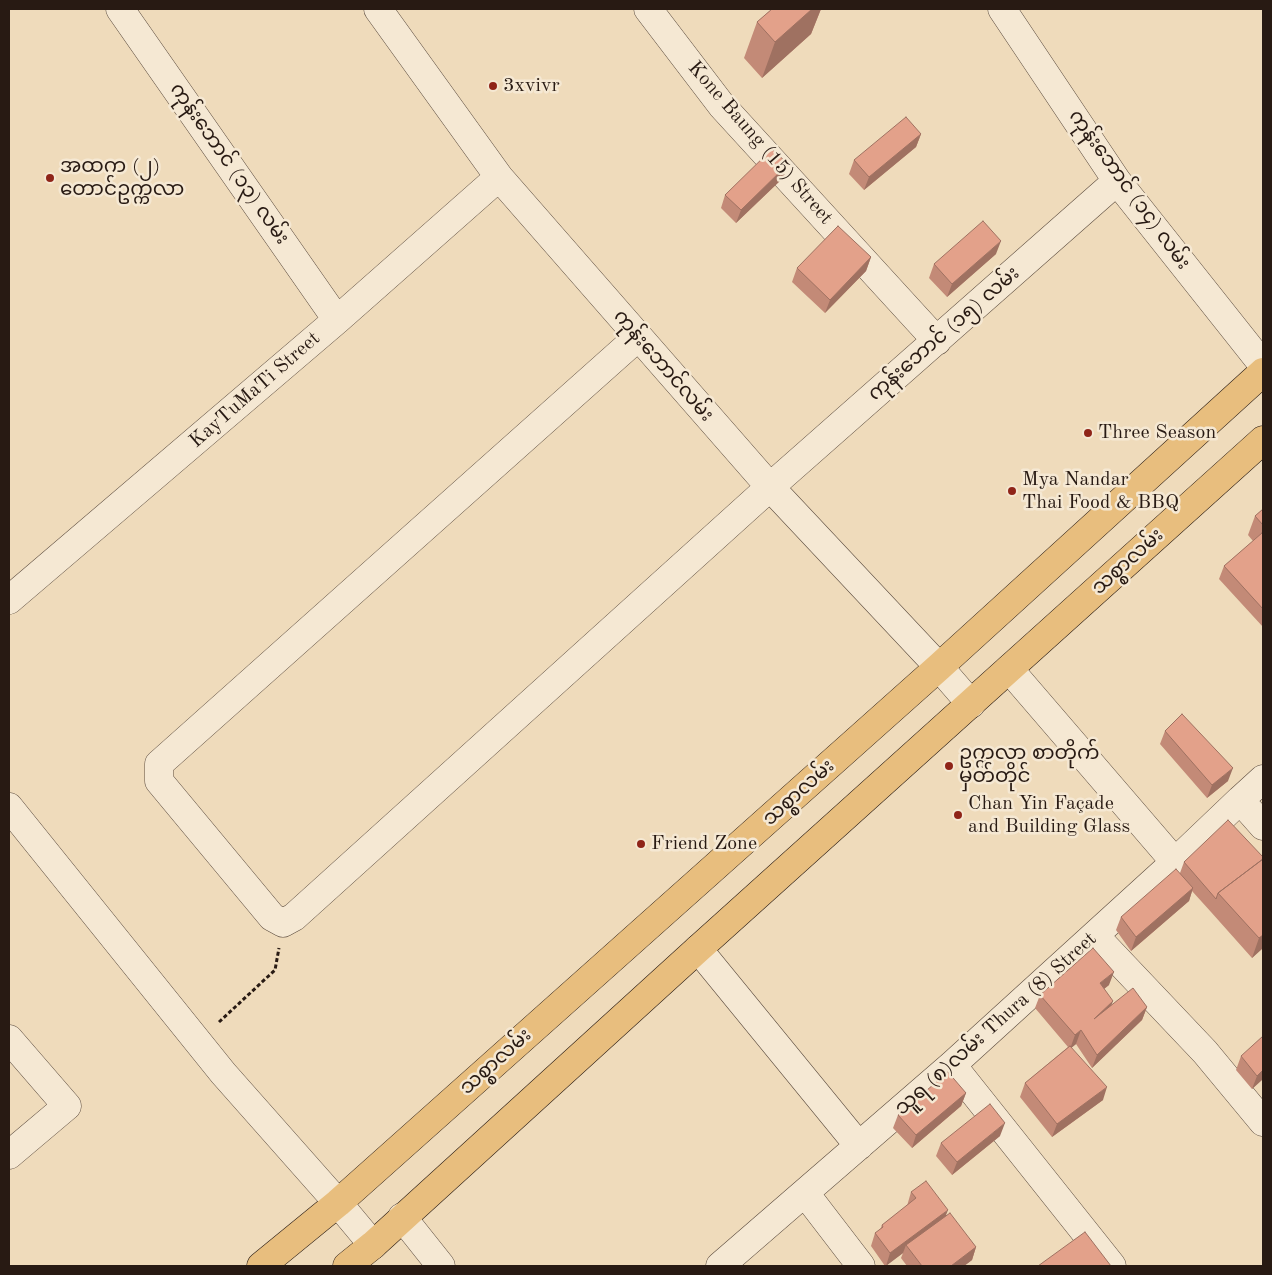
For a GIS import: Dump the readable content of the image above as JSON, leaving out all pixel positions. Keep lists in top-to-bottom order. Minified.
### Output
{"streets":{"main road":["သစ္စာလမ်း"],"street":["Kone Baung (15) Street","ကုန်းဘောင် (၁၃) လမ်း","ကုန်းဘောင် (၁၄) လမ်း","ကုန်းဘောင် (၁၅) လမ်း","ကုန်းဘောင်လမ်း","KayTuMaTi Street","သူရ (၈)လမ်း Thura (8) Street"]},"crossings":[["Kone Baung (15) Street","ကုန်းဘောင် (၁၅) လမ်း"],["ကုန်းဘောင် (၁၃) လမ်း","KayTuMaTi Street"],["ကုန်းဘောင် (၁၄) လမ်း","ကုန်းဘောင် (၁၅) လမ်း"],["ကုန်းဘောင် (၁၅) လမ်း","ကုန်းဘောင်လမ်း"],["ကုန်းဘောင်လမ်း","KayTuMaTi Street"],["ကုန်းဘောင်လမ်း","သစ္စာလမ်း"]],"places":["3xvivr","အထက (၂) တောင်ဥက္ကလာ","Three Season","Mya Nandar Thai Food & BBQ","ဥက္ကလာ စာတိုက် မှတ်တိုင်","Chan Yin Façade and Building Glass","Friend Zone"]}
